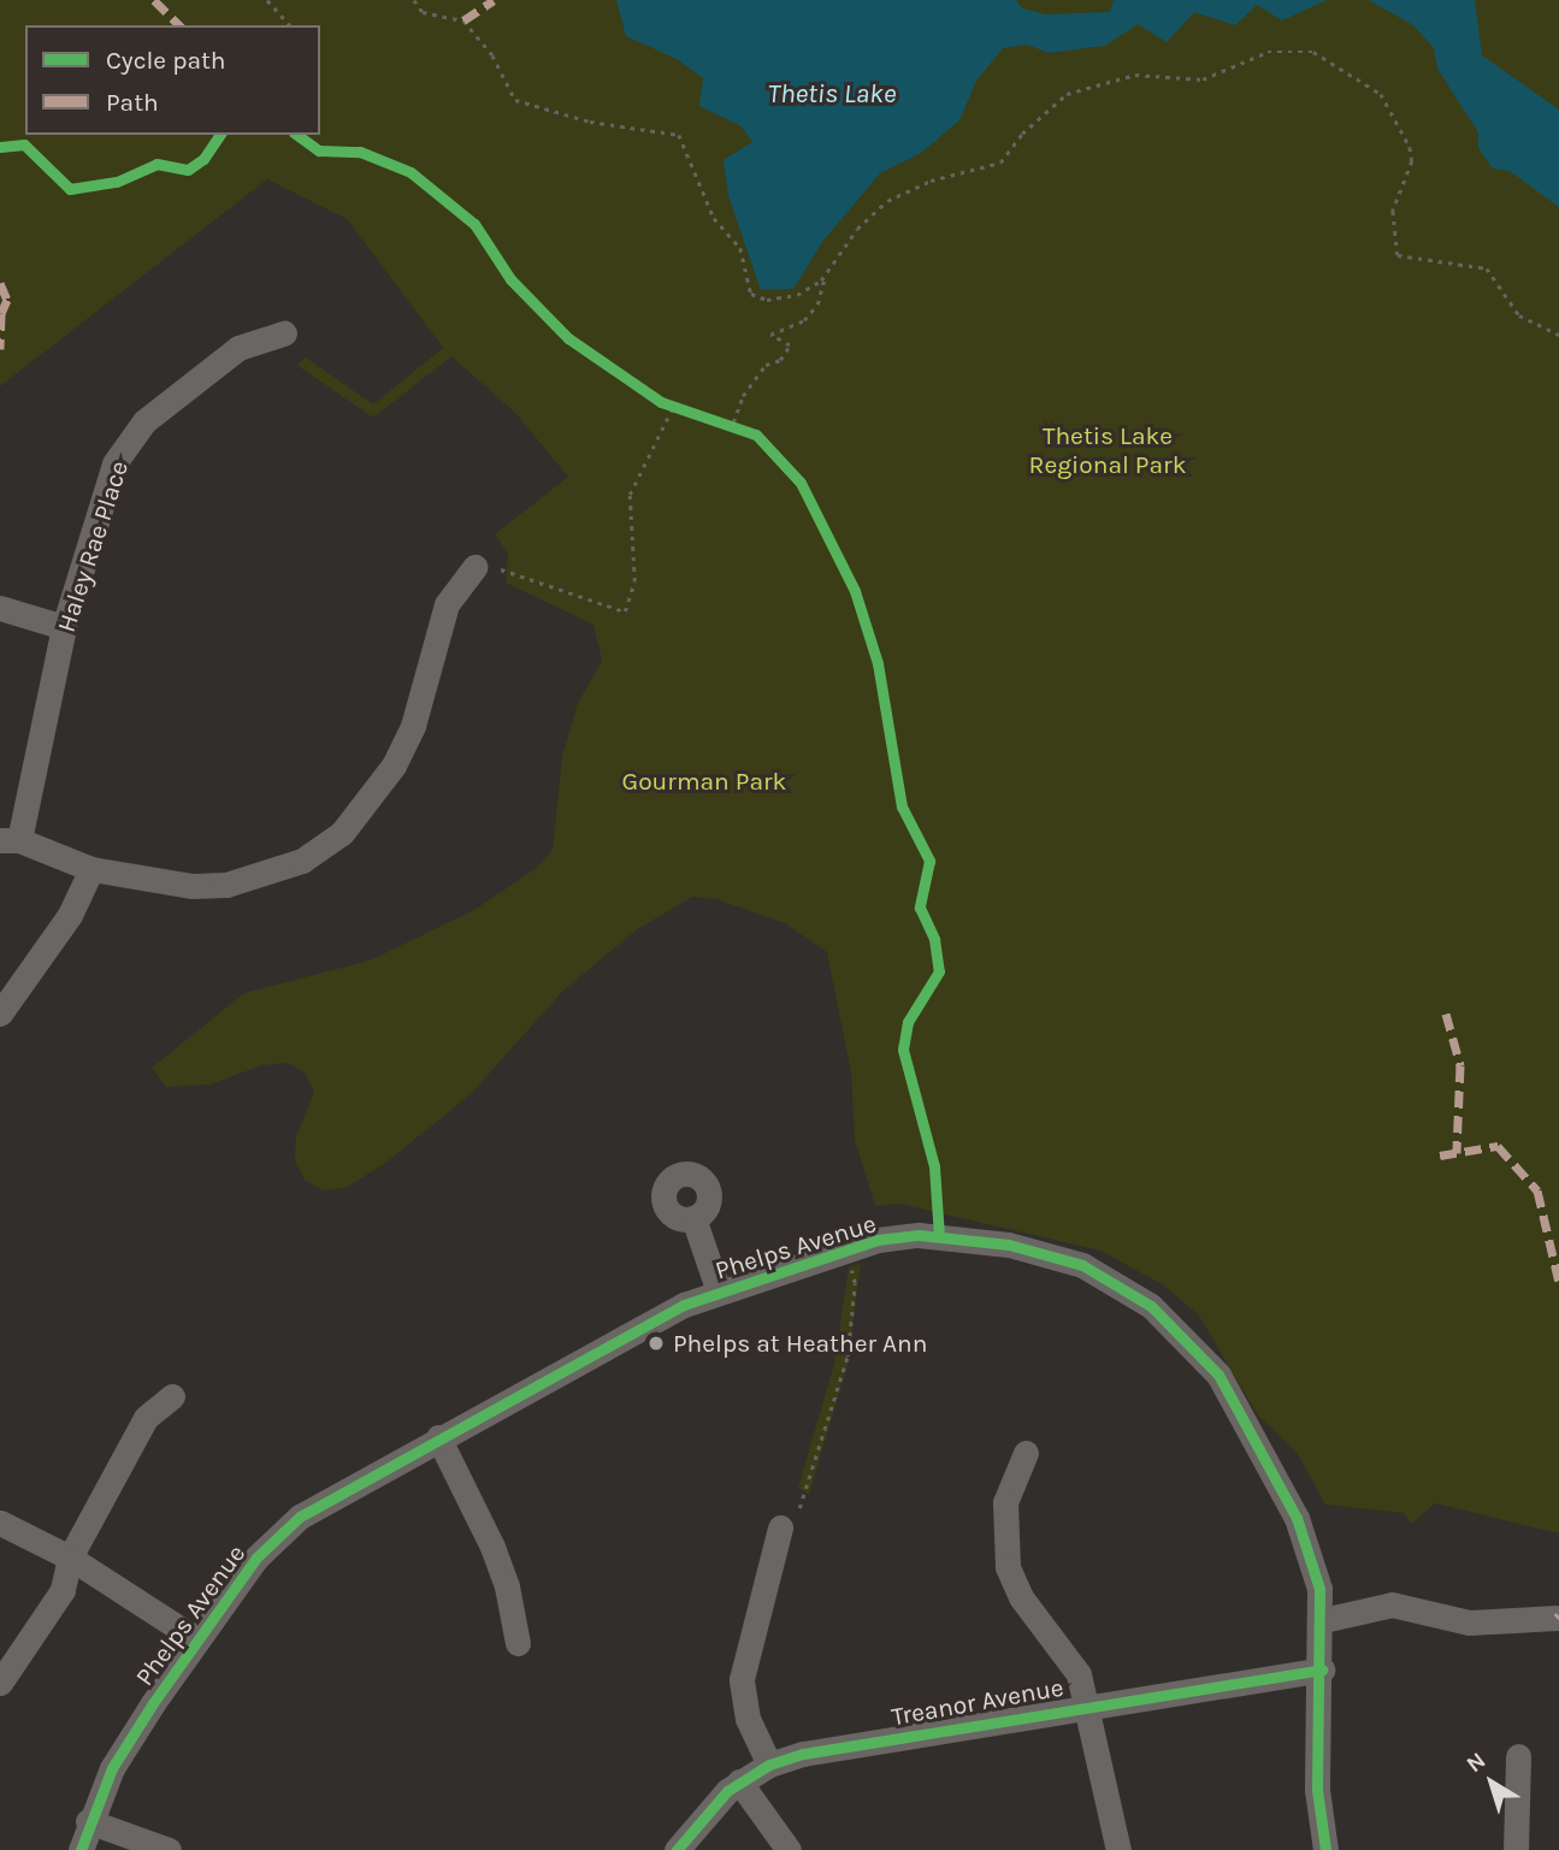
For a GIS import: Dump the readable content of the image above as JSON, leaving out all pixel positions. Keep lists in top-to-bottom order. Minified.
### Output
{"streets":{"street":["Haley Rae Place","Phelps Avenue","Treanor Avenue"]},"crossings":[["Phelps Avenue","Treanor Avenue"]],"water":["Thetis Lake"],"parks":["Thetis Lake Regional Park","Gourman Park"],"places":["Phelps at Heather Ann"],"legend":["Cycle path","Path"],"north":"top left"}
